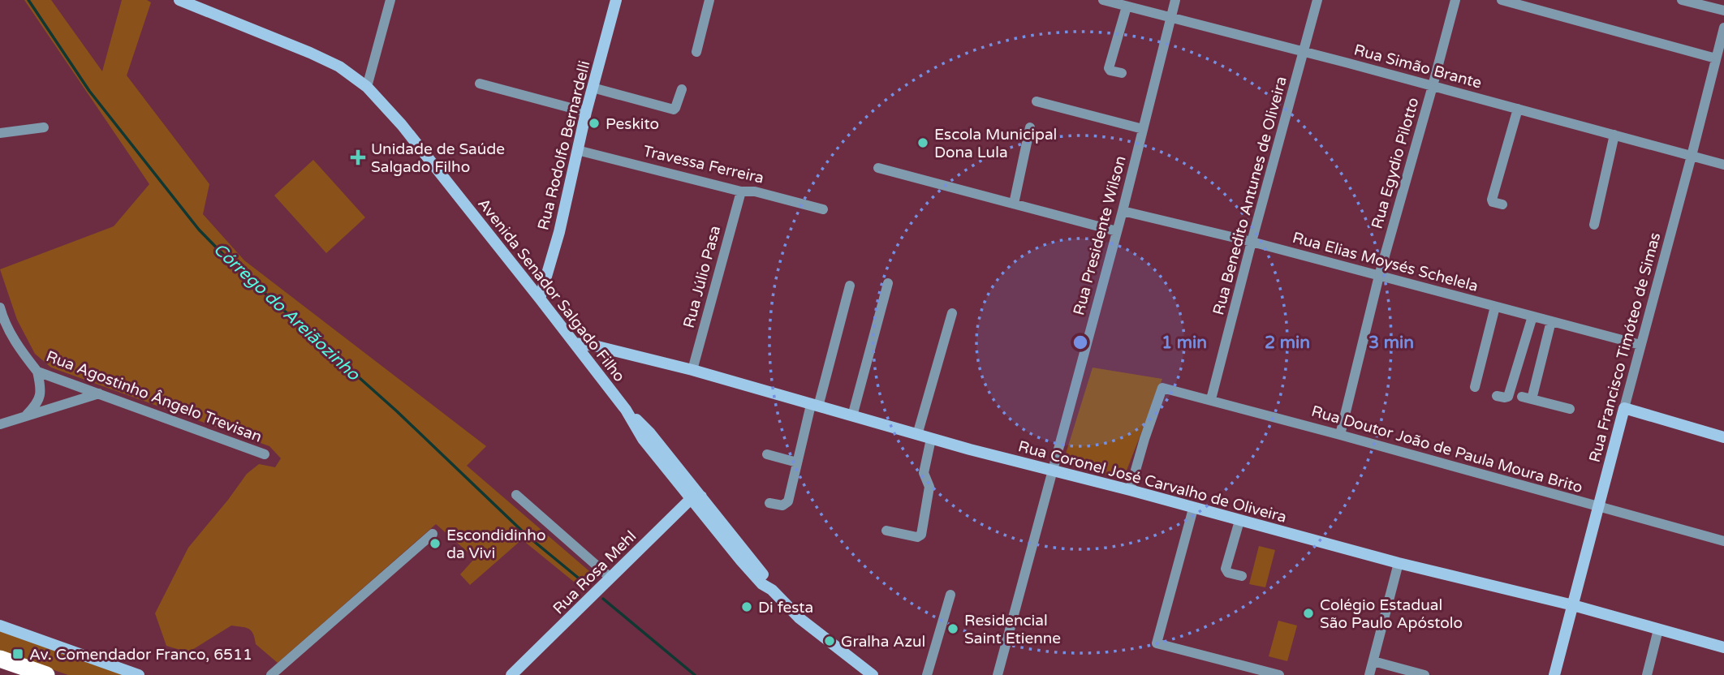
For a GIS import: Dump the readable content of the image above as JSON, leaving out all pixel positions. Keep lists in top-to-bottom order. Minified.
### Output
{"streets":{"street":["Rua Simão Brante","Rua Rodolfo Bernardelli","Rua Egydio Pilotto","Travessa Ferreira","Rua Benedito Antunes de Oliveira","Rua Presidente Wilson","Rua Elias Moysés Schelela","Rua Júlio Pasa","Avenida Senador Salgado Filho","Rua Francisco Timóteo de Simas","Rua Agostinho Ângelo Trevisan","Rua Doutor João de Paula Moura Brito","Rua Coronel José Carvalho de Oliveira","Rua Rosa Mehl"]},"crossings":[["Rua Simão Brante","Rua Egydio Pilotto"],["Rua Simão Brante","Rua Benedito Antunes de Oliveira"],["Rua Simão Brante","Rua Presidente Wilson"],["Rua Simão Brante","Rua Francisco Timóteo de Simas"],["Rua Rodolfo Bernardelli","Travessa Ferreira"],["Rua Rodolfo Bernardelli","Avenida Senador Salgado Filho"],["Rua Egydio Pilotto","Rua Elias Moysés Schelela"],["Rua Egydio Pilotto","Rua Doutor João de Paula Moura Brito"],["Travessa Ferreira","Rua Júlio Pasa"],["Rua Benedito Antunes de Oliveira","Rua Elias Moysés Schelela"],["Rua Benedito Antunes de Oliveira","Rua Doutor João de Paula Moura Brito"],["Rua Presidente Wilson","Rua Elias Moysés Schelela"],["Rua Presidente Wilson","Rua Coronel José Carvalho de Oliveira"],["Rua Elias Moysés Schelela","Rua Francisco Timóteo de Simas"],["Rua Júlio Pasa","Rua Coronel José Carvalho de Oliveira"],["Avenida Senador Salgado Filho","Rua Coronel José Carvalho de Oliveira"],["Avenida Senador Salgado Filho","Rua Rosa Mehl"],["Rua Francisco Timóteo de Simas","Rua Doutor João de Paula Moura Brito"],["Rua Francisco Timóteo de Simas","Rua Coronel José Carvalho de Oliveira"],["Rua Doutor João de Paula Moura Brito","Rua Coronel José Carvalho de Oliveira"]],"water":["Córrego do Areiãozinho"],"places":{"other":["Peskito","Escola Municipal Dona Lula","Escondidinho da Vivi","Di festa","Colégio Estadual São Paulo Apóstolo","Residencial Saint Etienne","Gralha Azul"],"health":["Unidade de Saúde Salgado Filho"],"transit":["Av. Comendador Franco, 6511"]},"rings":["1 min","2 min","3 min"]}
